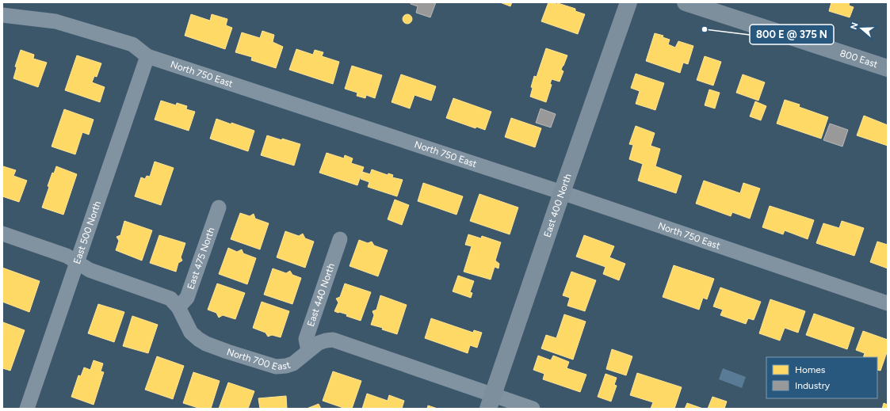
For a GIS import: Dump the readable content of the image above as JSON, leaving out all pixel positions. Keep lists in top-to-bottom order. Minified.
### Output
{"streets":{"main road":["800 East","East 400 North"],"street":["North 750 East","East 500 North","East 475 North","East 440 North","North 700 East"]},"crossings":[["North 750 East","East 400 North"],["North 750 East","East 500 North"],["East 400 North","North 700 East"],["East 500 North","North 700 East"],["East 475 North","North 700 East"],["East 440 North","North 700 East"]],"places":["800 E @ 375 N"],"legend":["Homes","Industry"],"north":"left"}
